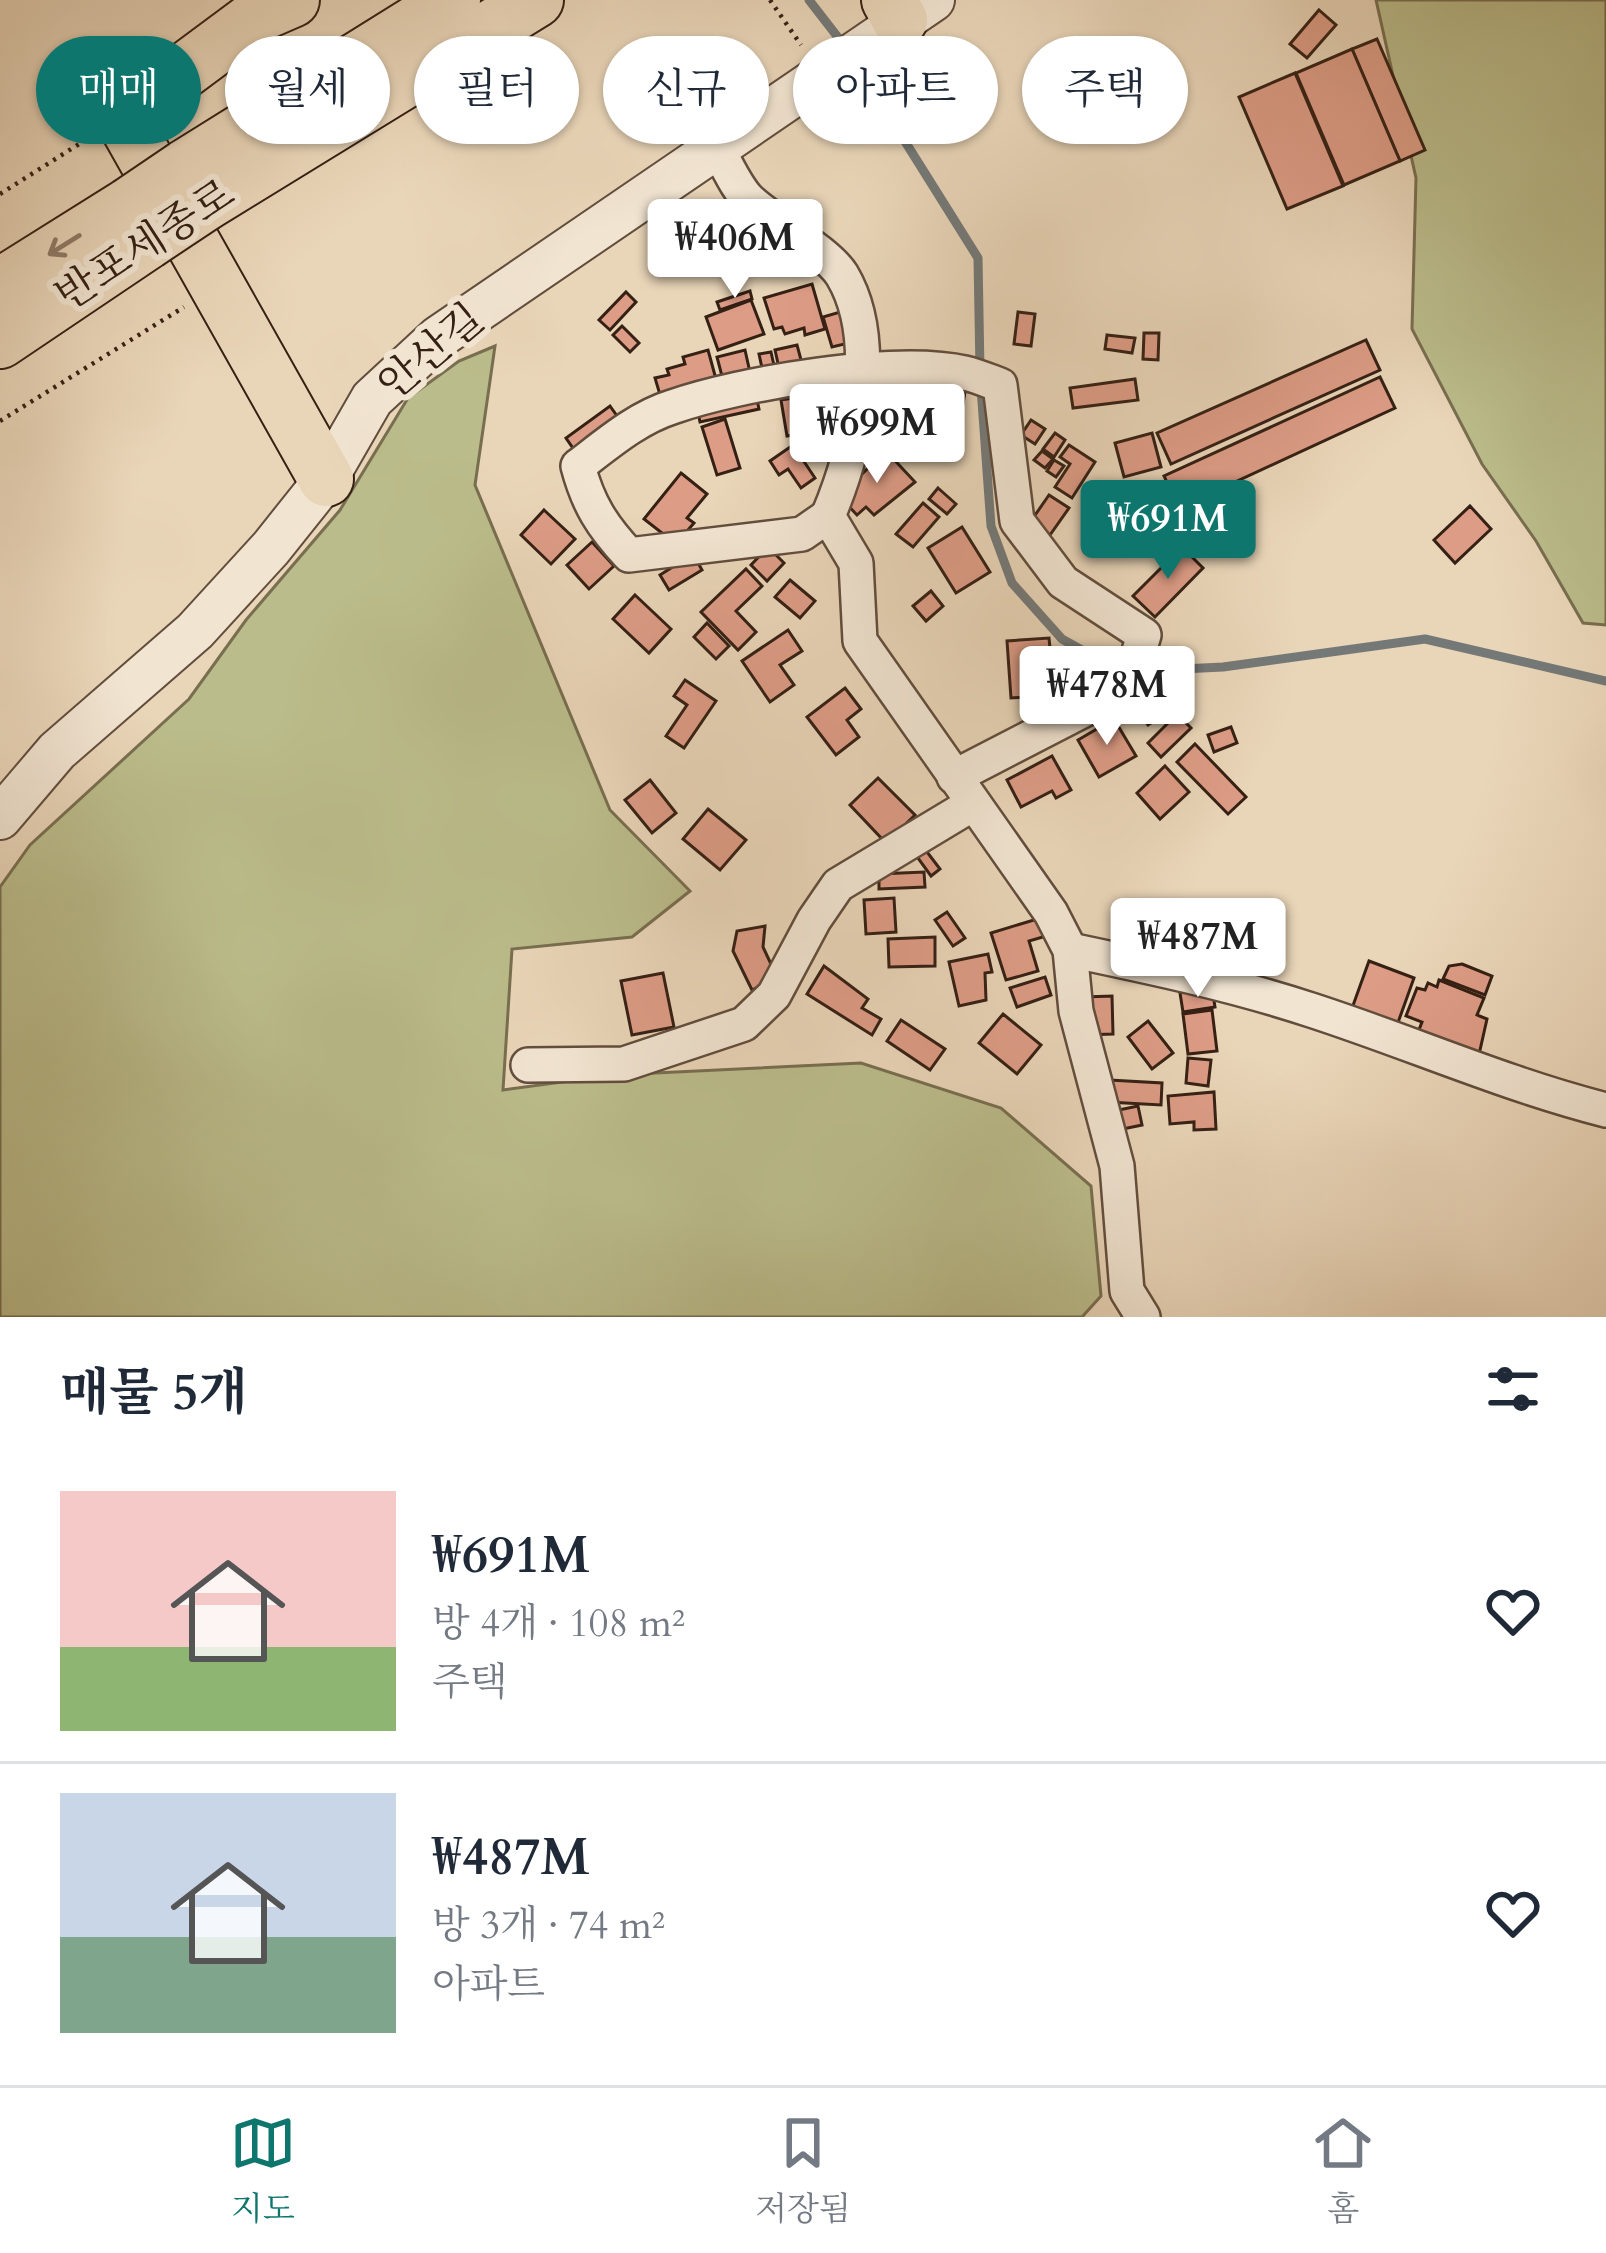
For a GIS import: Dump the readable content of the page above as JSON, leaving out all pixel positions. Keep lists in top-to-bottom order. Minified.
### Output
{"streets":{"highway":["반포세종로"],"street":["안산길"]},"page":{"chip":["매매","월세","필터","신규","아파트","주택"],"price":["₩406M","₩699M","₩691M","₩478M","₩487M"],"heading":"매물 5개","list":[{"name":"₩691M","note":"방 4개 · 108 m² · 주택"},{"name":"₩487M","note":"방 3개 · 74 m² · 아파트"}],"tabs":["지도","저장됨","홈"]}}
